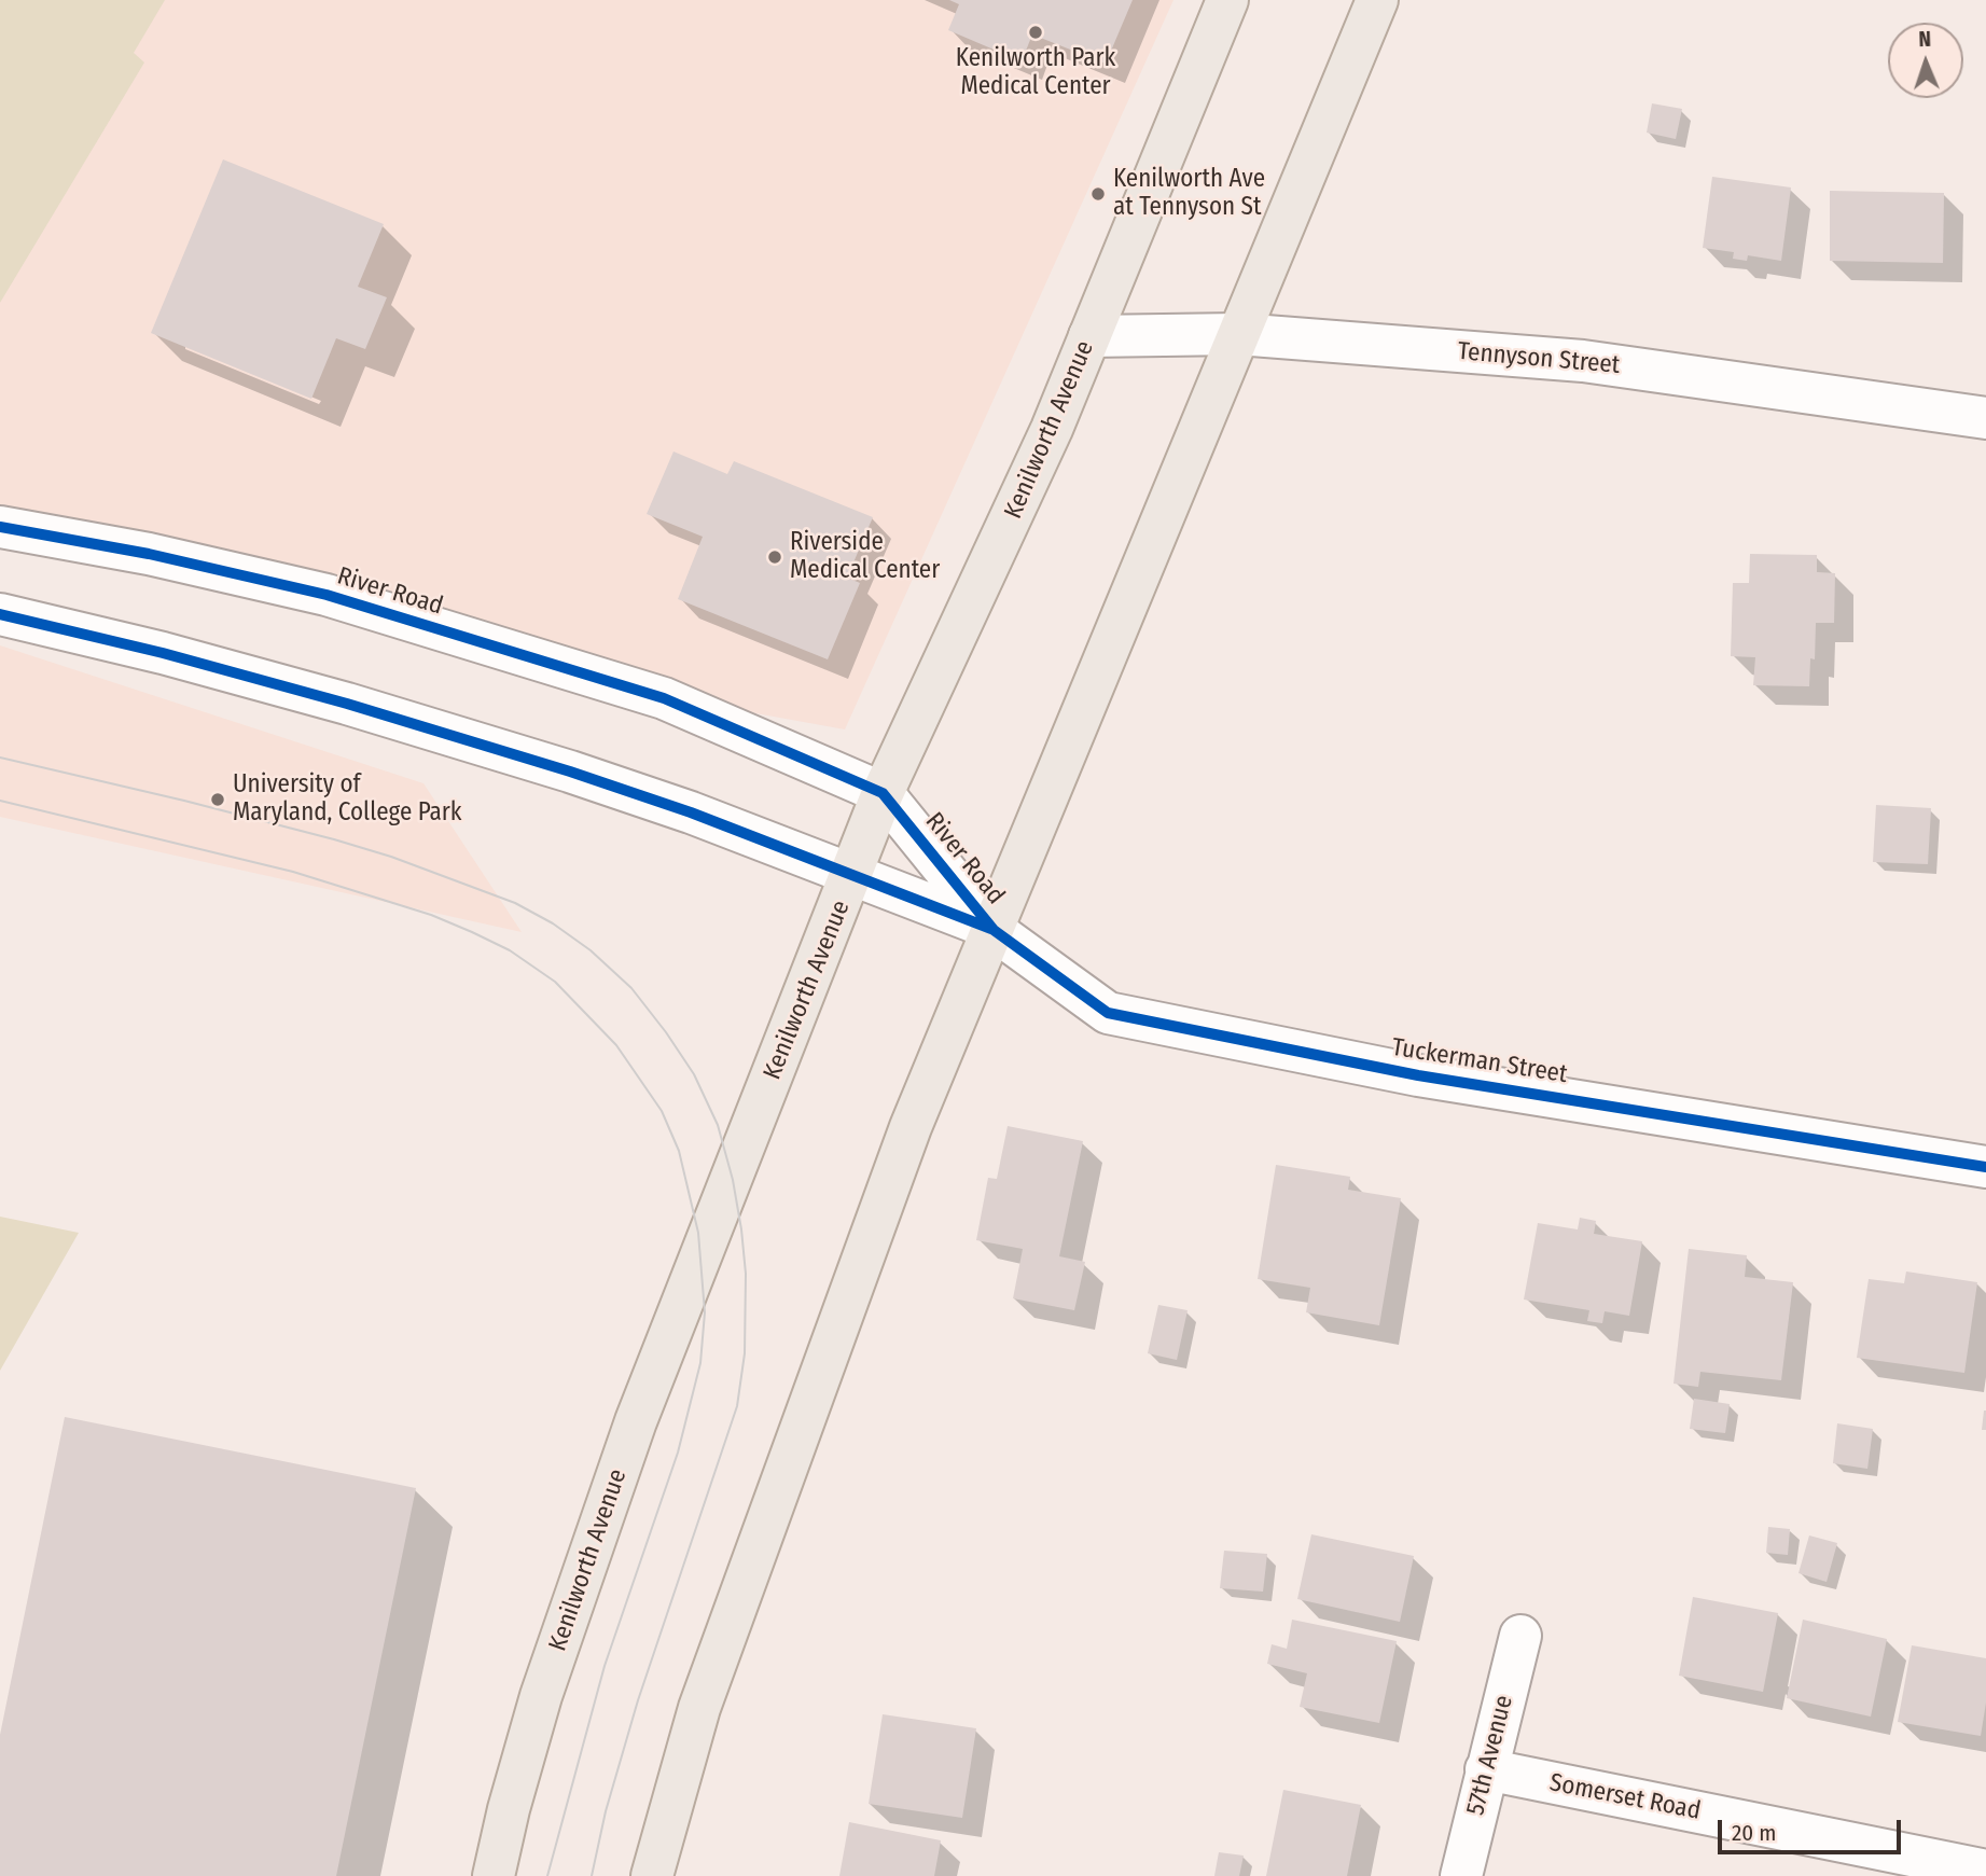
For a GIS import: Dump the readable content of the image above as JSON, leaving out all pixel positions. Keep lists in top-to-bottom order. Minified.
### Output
{"streets":{"main road":["Kenilworth Avenue"],"street":["Tennyson Street","River Road","Tuckerman Street","57th Avenue","Somerset Road"]},"crossings":[["Tennyson Street","Kenilworth Avenue"],["Kenilworth Avenue","River Road"],["River Road","Tuckerman Street"],["57th Avenue","Somerset Road"]],"places":["Kenilworth Park Medical Center","Kenilworth Ave at Tennyson St","Riverside Medical Center","University of Maryland, College Park"],"scale_bar":"20 m","north":"top"}
